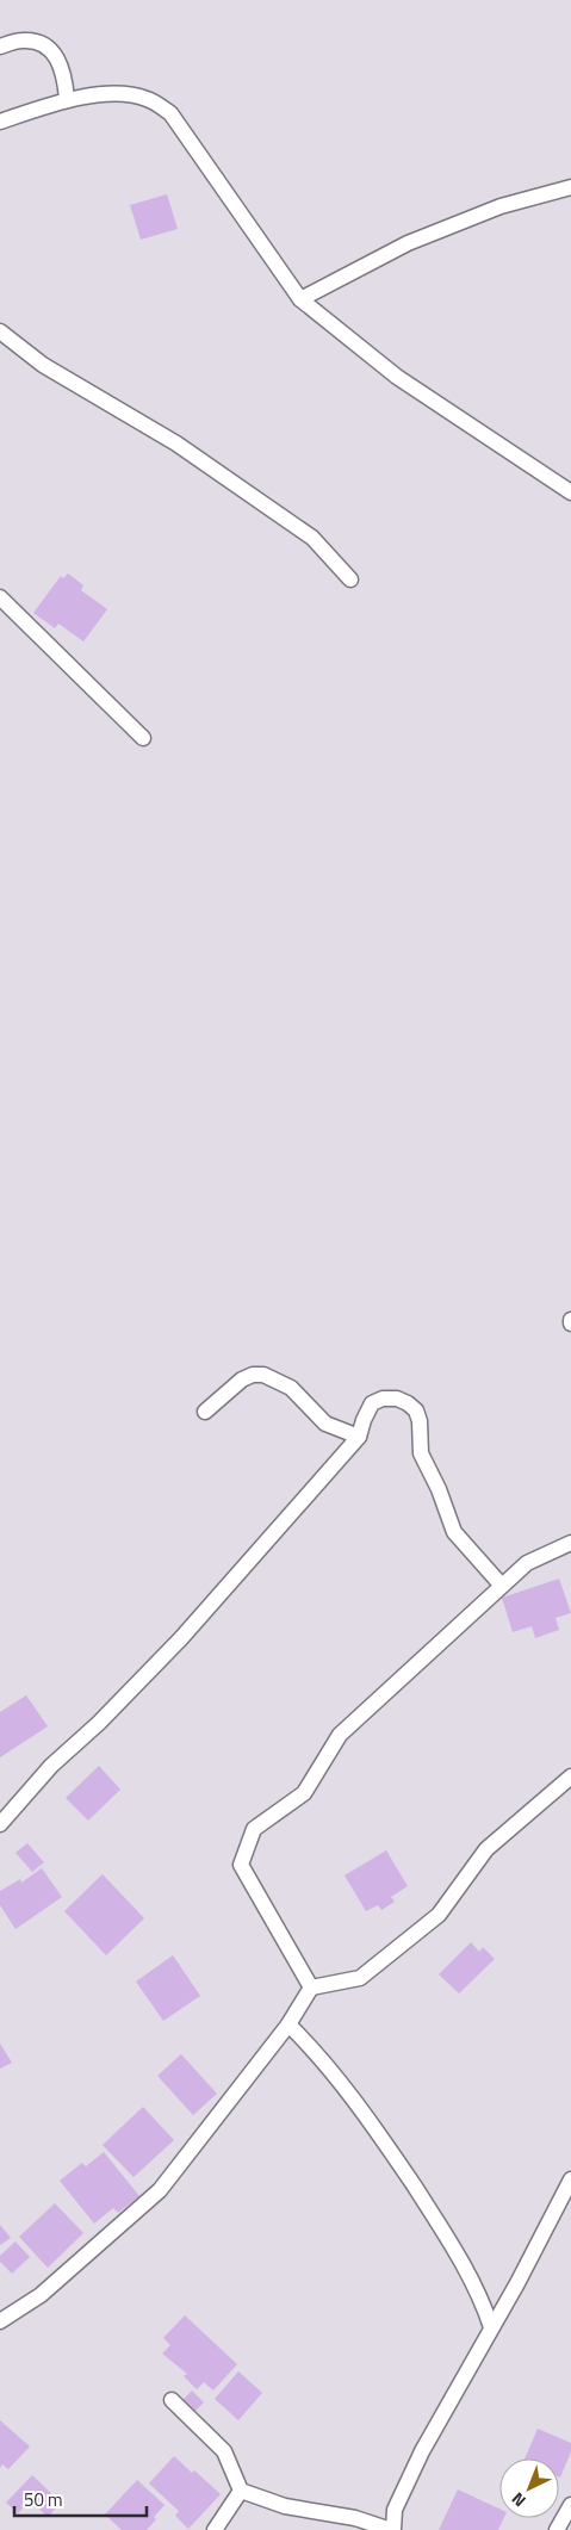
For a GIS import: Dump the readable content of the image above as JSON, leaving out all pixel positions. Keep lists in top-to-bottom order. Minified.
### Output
{"scale_bar":"50 m","north":"bottom left"}
